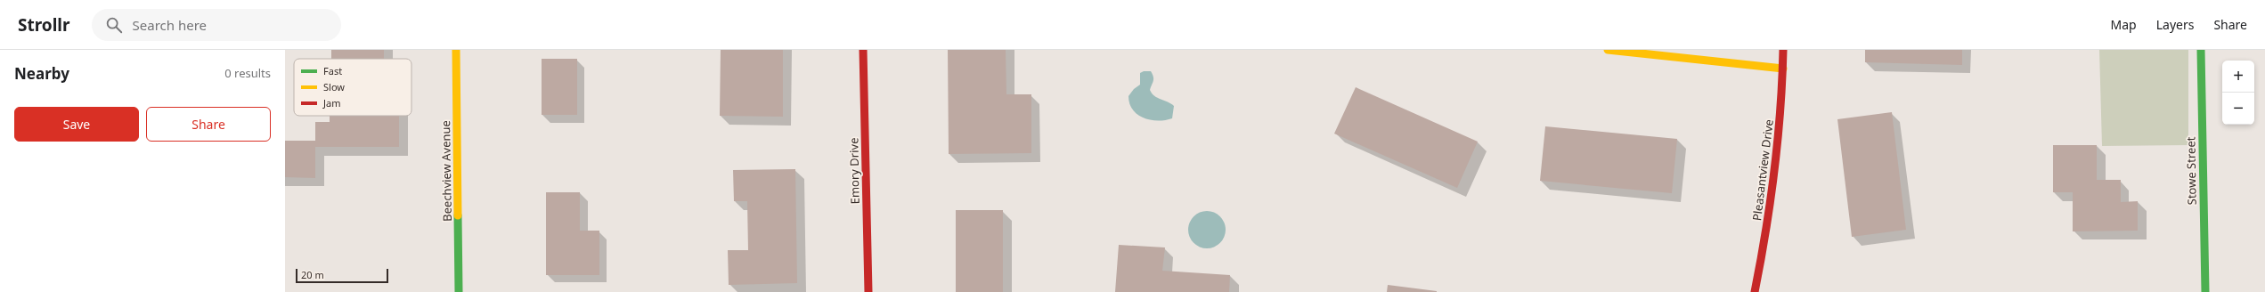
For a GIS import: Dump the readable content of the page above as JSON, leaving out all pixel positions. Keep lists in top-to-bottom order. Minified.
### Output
{"streets":{"street":["Pleasantview Drive","Beechview Avenue","Emory Drive","Stowe Street"]},"legend":["Fast","Slow","Jam"],"scale_bar":"20 m","page":{"header":"Strollr","search":"Search here","nav":["Map","Layers","Share"],"heading":["Nearby","0 results"],"map_buttons":["+","−"],"buttons":["Save","Share"],"scale":"20 m"}}
